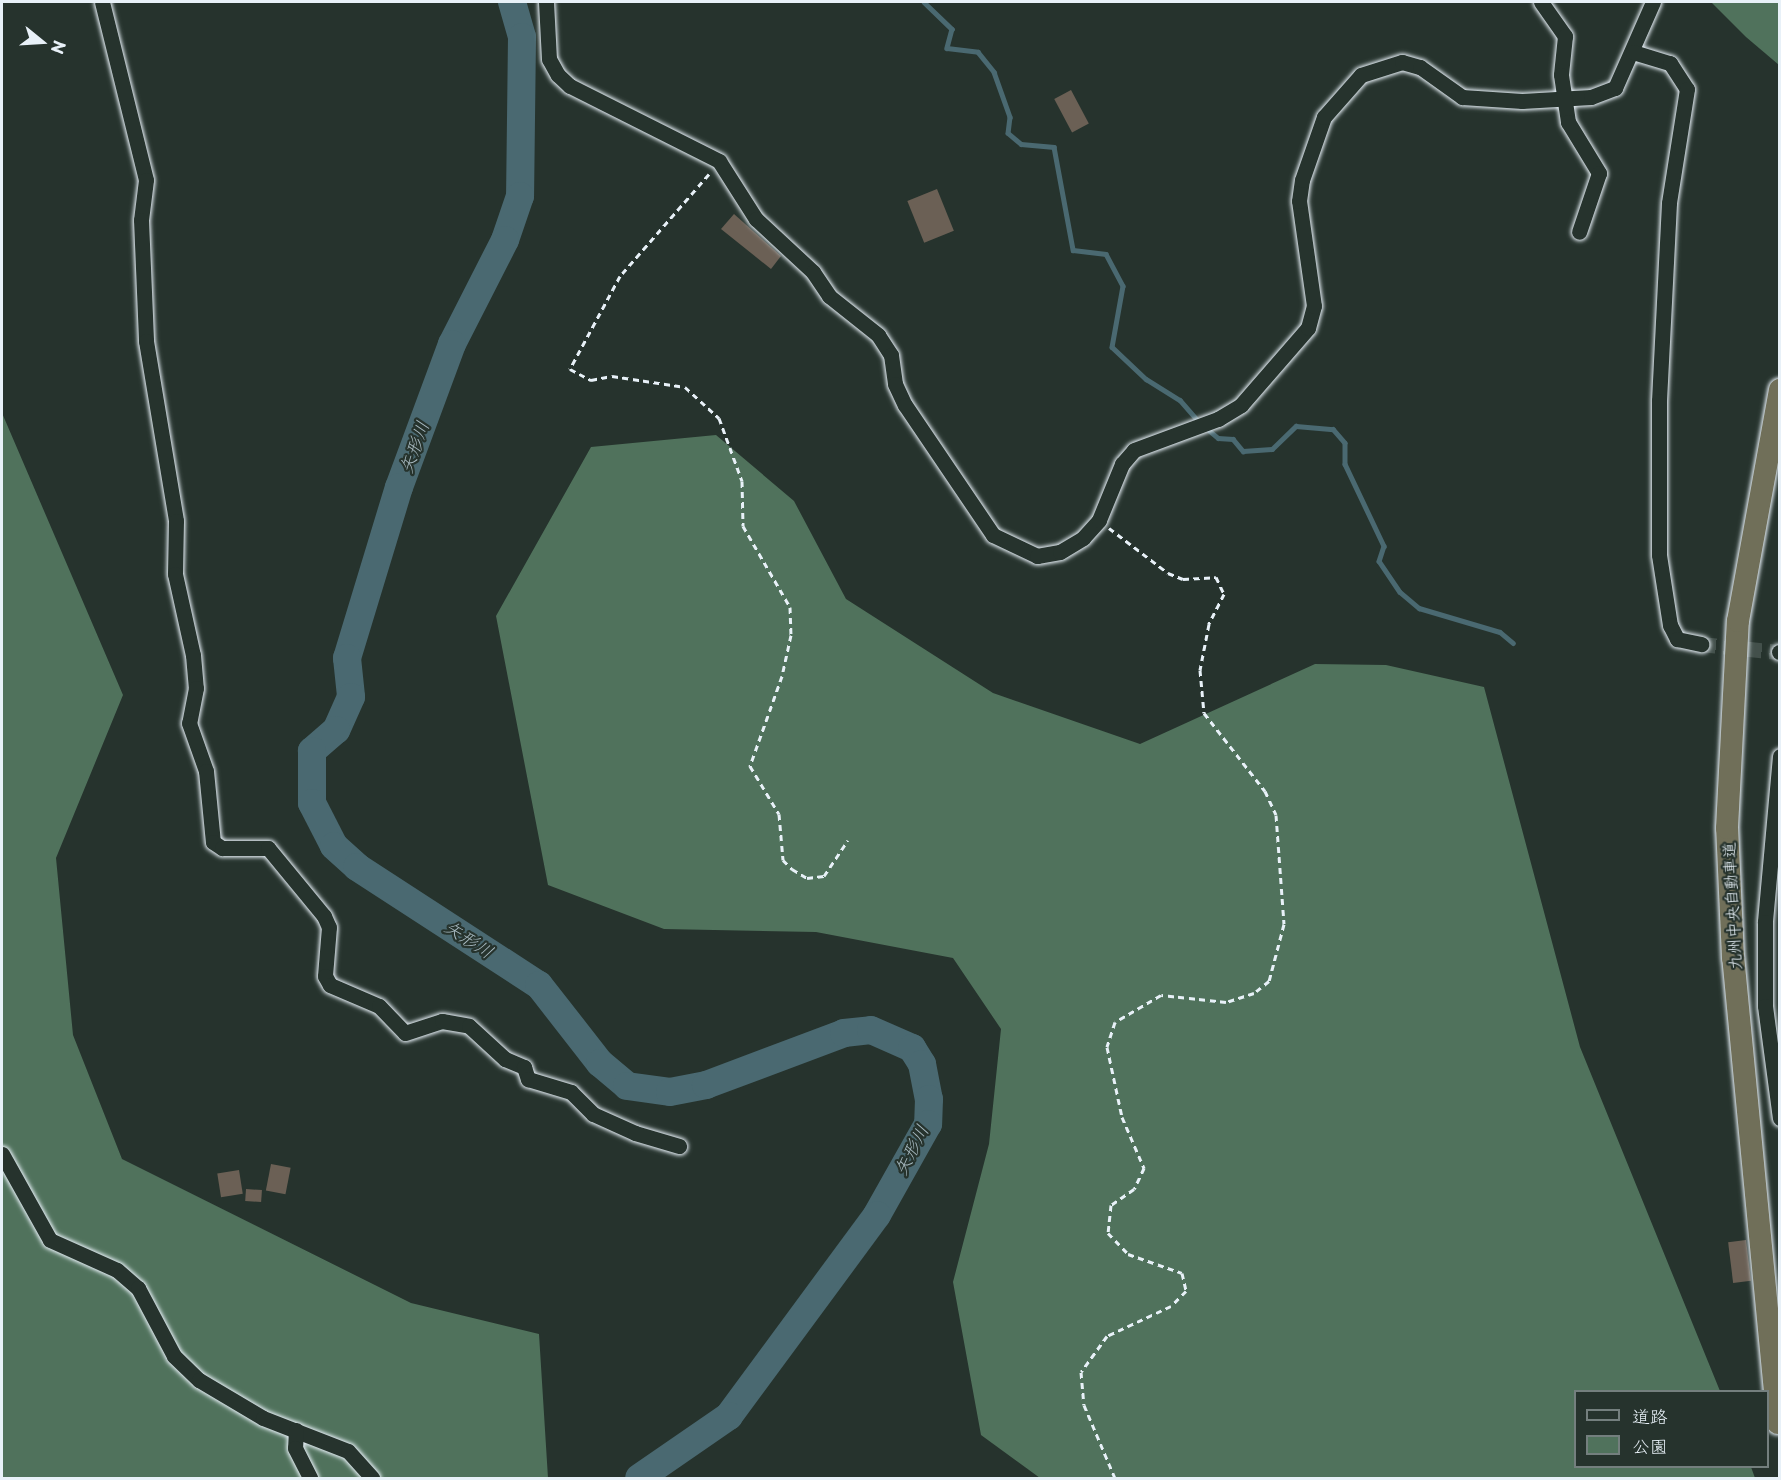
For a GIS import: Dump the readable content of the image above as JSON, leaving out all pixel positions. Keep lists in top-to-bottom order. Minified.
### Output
{"streets":{"highway":["九州中央自動車道"]},"water":["矢形川"],"legend":["道路","公園"],"north":"right"}
